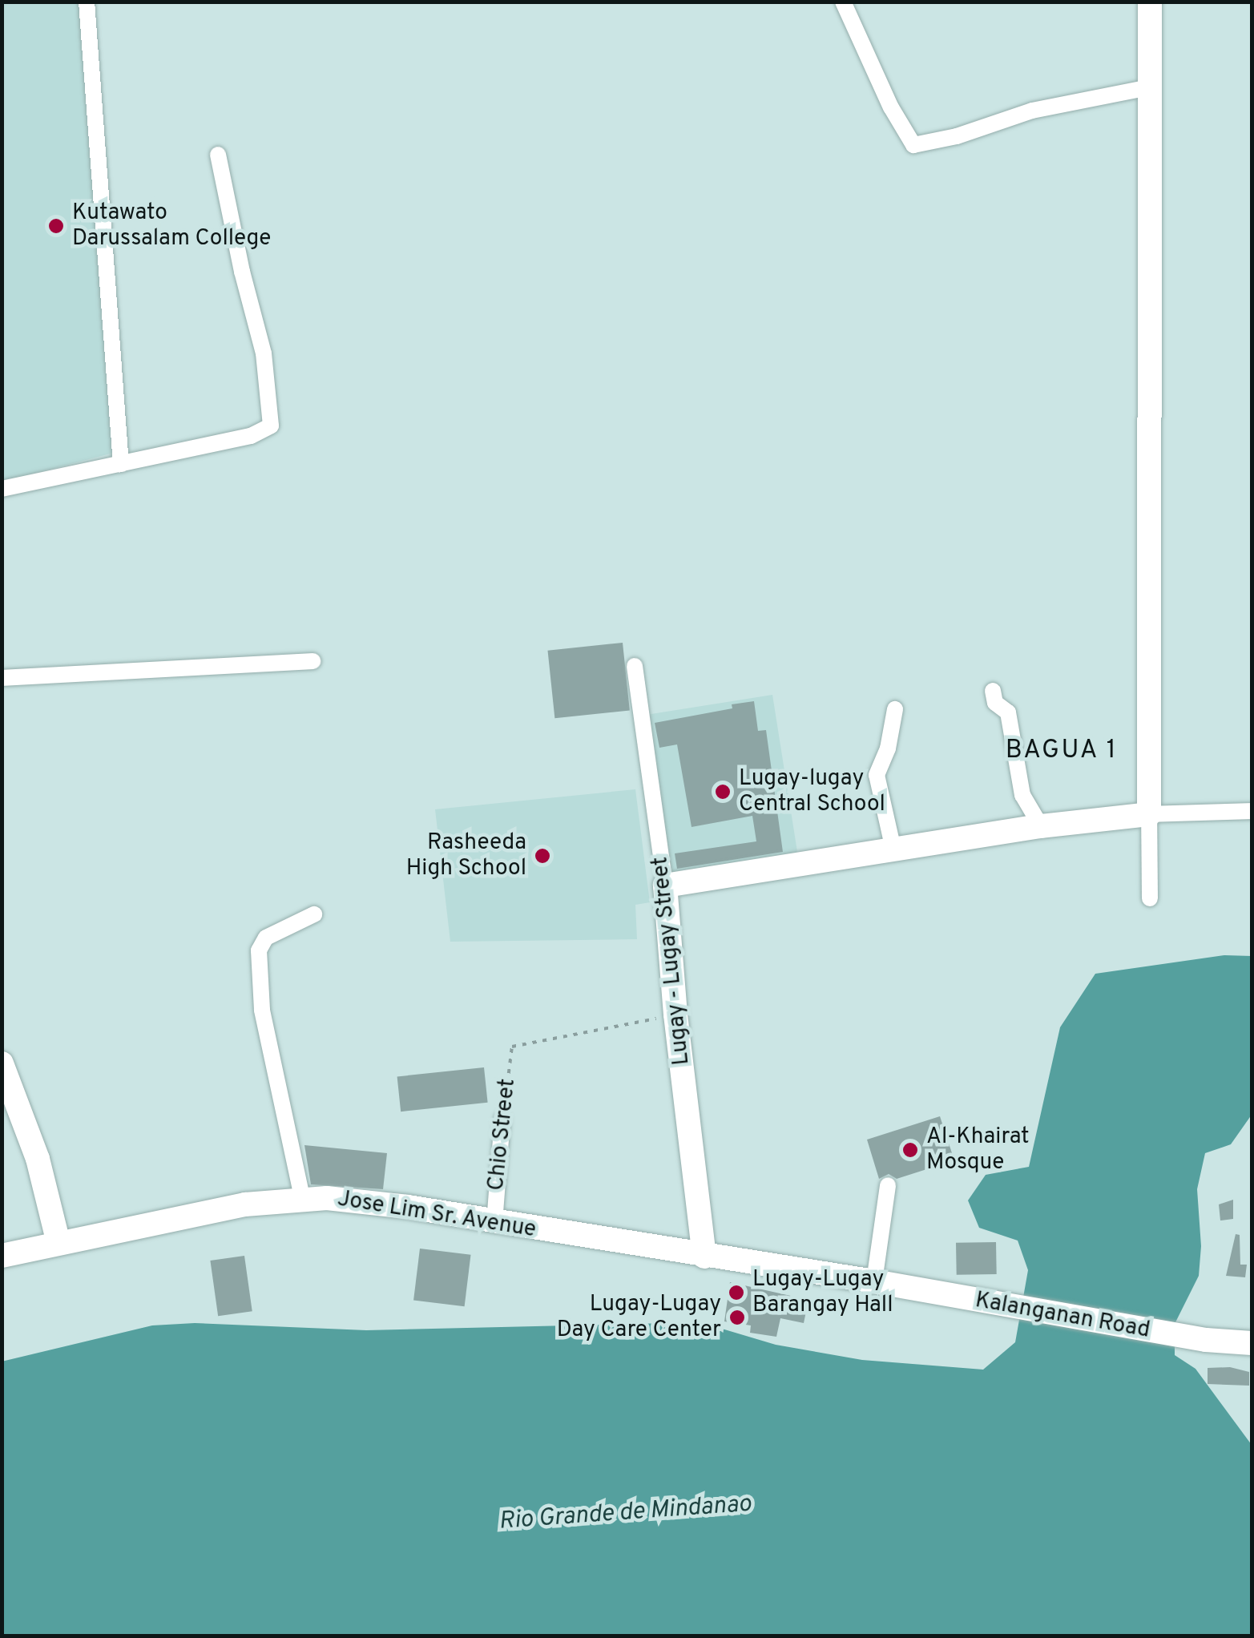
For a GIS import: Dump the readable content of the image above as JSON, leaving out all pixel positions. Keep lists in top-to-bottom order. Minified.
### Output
{"streets":{"street":["Lugay - Lugay Street","Chio Street","Jose Lim Sr. Avenue","Kalanganan Road"]},"crossings":[["Lugay - Lugay Street","Chio Street"],["Lugay - Lugay Street","Jose Lim Sr. Avenue"],["Chio Street","Jose Lim Sr. Avenue"],["Jose Lim Sr. Avenue","Kalanganan Road"]],"districts":["BAGUA 1"],"water":["Rio Grande de Mindanao"],"places":["Kutawato Darussalam College","Lugay-lugay Central School","Rasheeda High School","Al-Khairat Mosque","Lugay-Lugay Barangay Hall","Lugay-Lugay Day Care Center"]}
